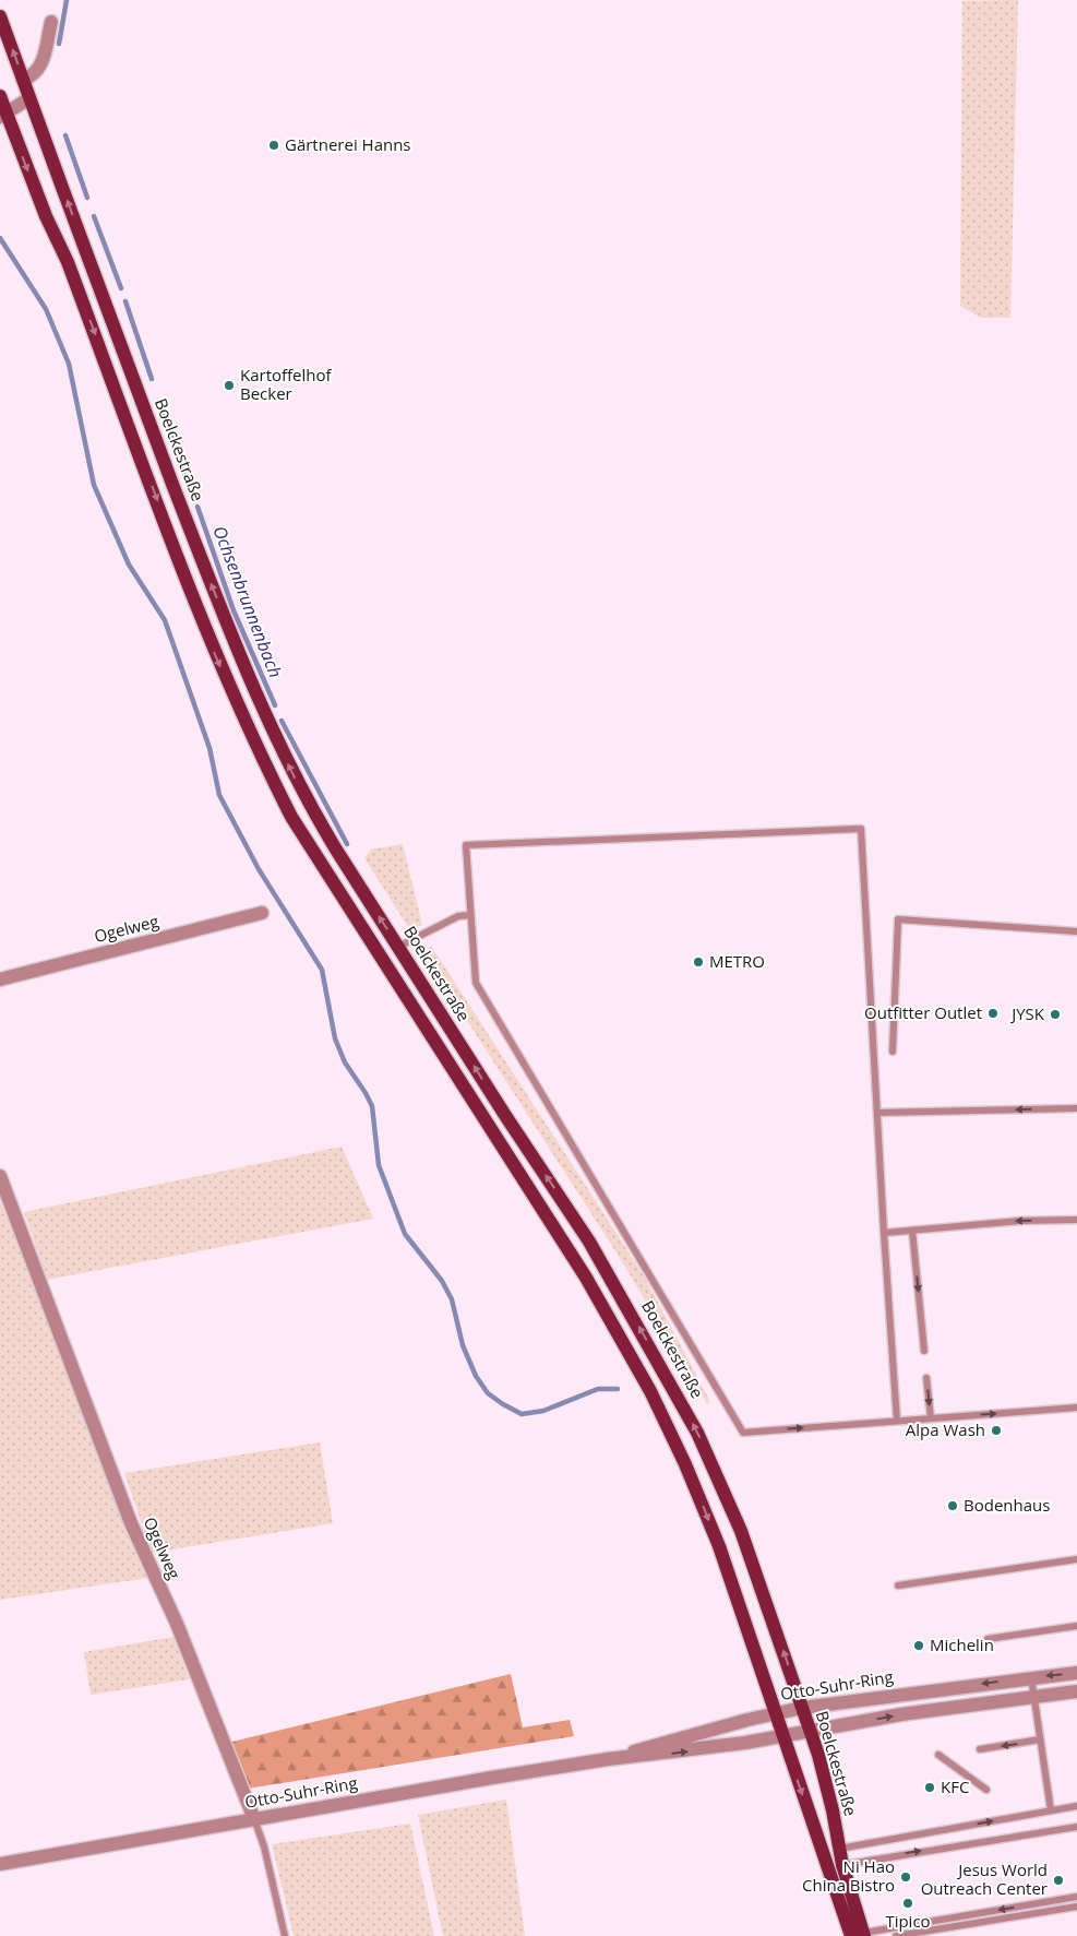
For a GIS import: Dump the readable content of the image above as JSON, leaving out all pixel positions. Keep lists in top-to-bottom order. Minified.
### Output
{"streets":{"main road":["Boelckestraße"],"street":["Ogelweg","Otto-Suhr-Ring"]},"crossings":[["Boelckestraße","Otto-Suhr-Ring"],["Ogelweg","Otto-Suhr-Ring"]],"water":["Ochsenbrunnenbach"],"places":["Gärtnerei Hanns","Kartoffelhof Becker","METRO","Outfitter Outlet","JYSK","Alpa Wash","Bodenhaus","Michelin","KFC","Ni Hao China Bistro","Jesus World Outreach Center","Tipico"]}
